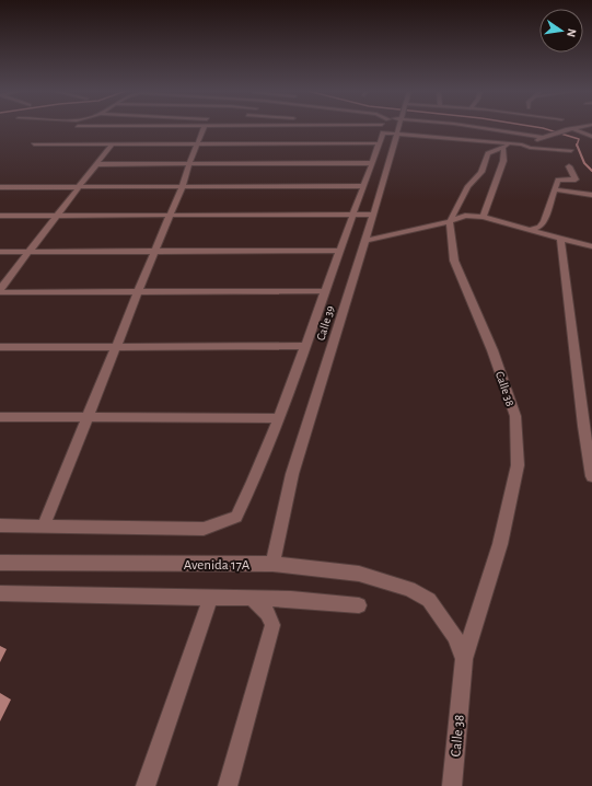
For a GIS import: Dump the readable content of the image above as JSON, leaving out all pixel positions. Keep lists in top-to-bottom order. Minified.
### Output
{"streets":{"street":["Calle 39","Calle 38","Avenida 17A"]},"crossings":[["Calle 39","Avenida 17A"],["Calle 38","Avenida 17A"]],"north":"right"}
